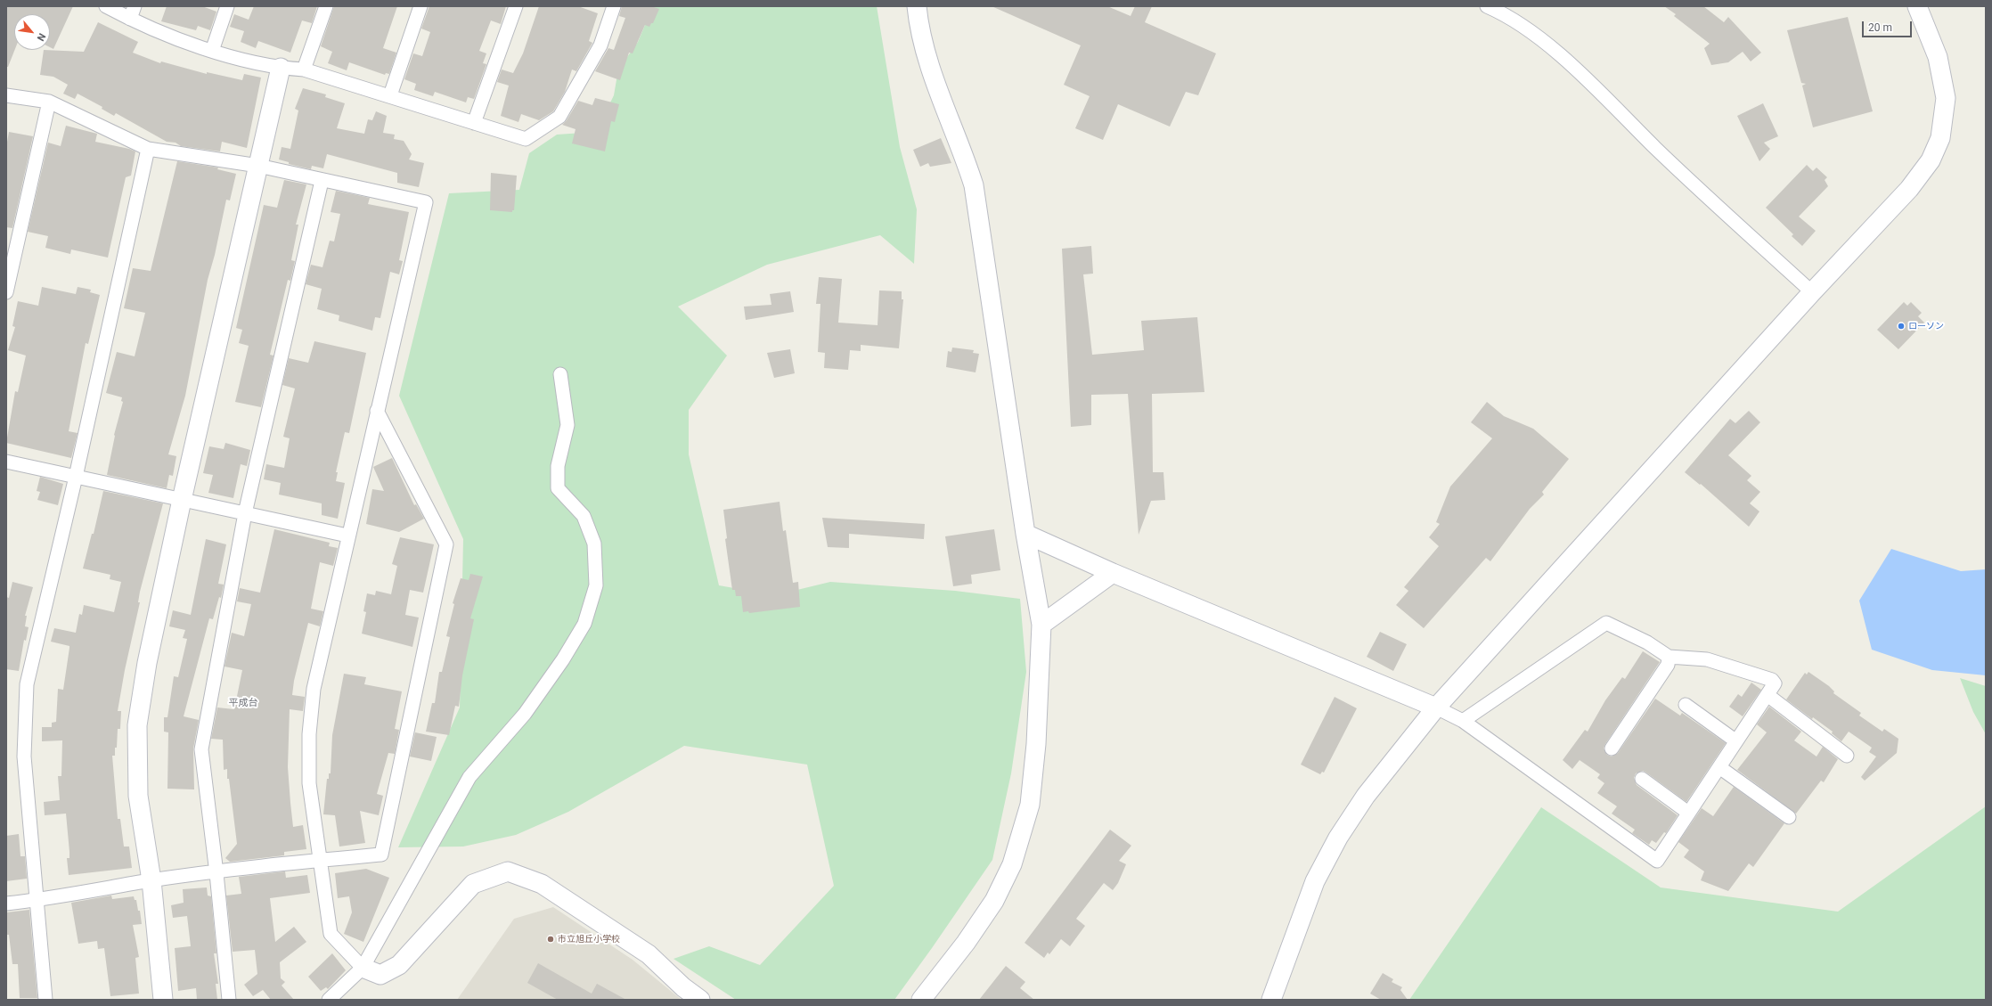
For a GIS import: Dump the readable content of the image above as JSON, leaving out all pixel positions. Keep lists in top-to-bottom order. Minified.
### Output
{"districts":["平成台"],"places":["ローソン","市立旭丘小学校"],"scale_bar":"20 m","north":"bottom right"}
